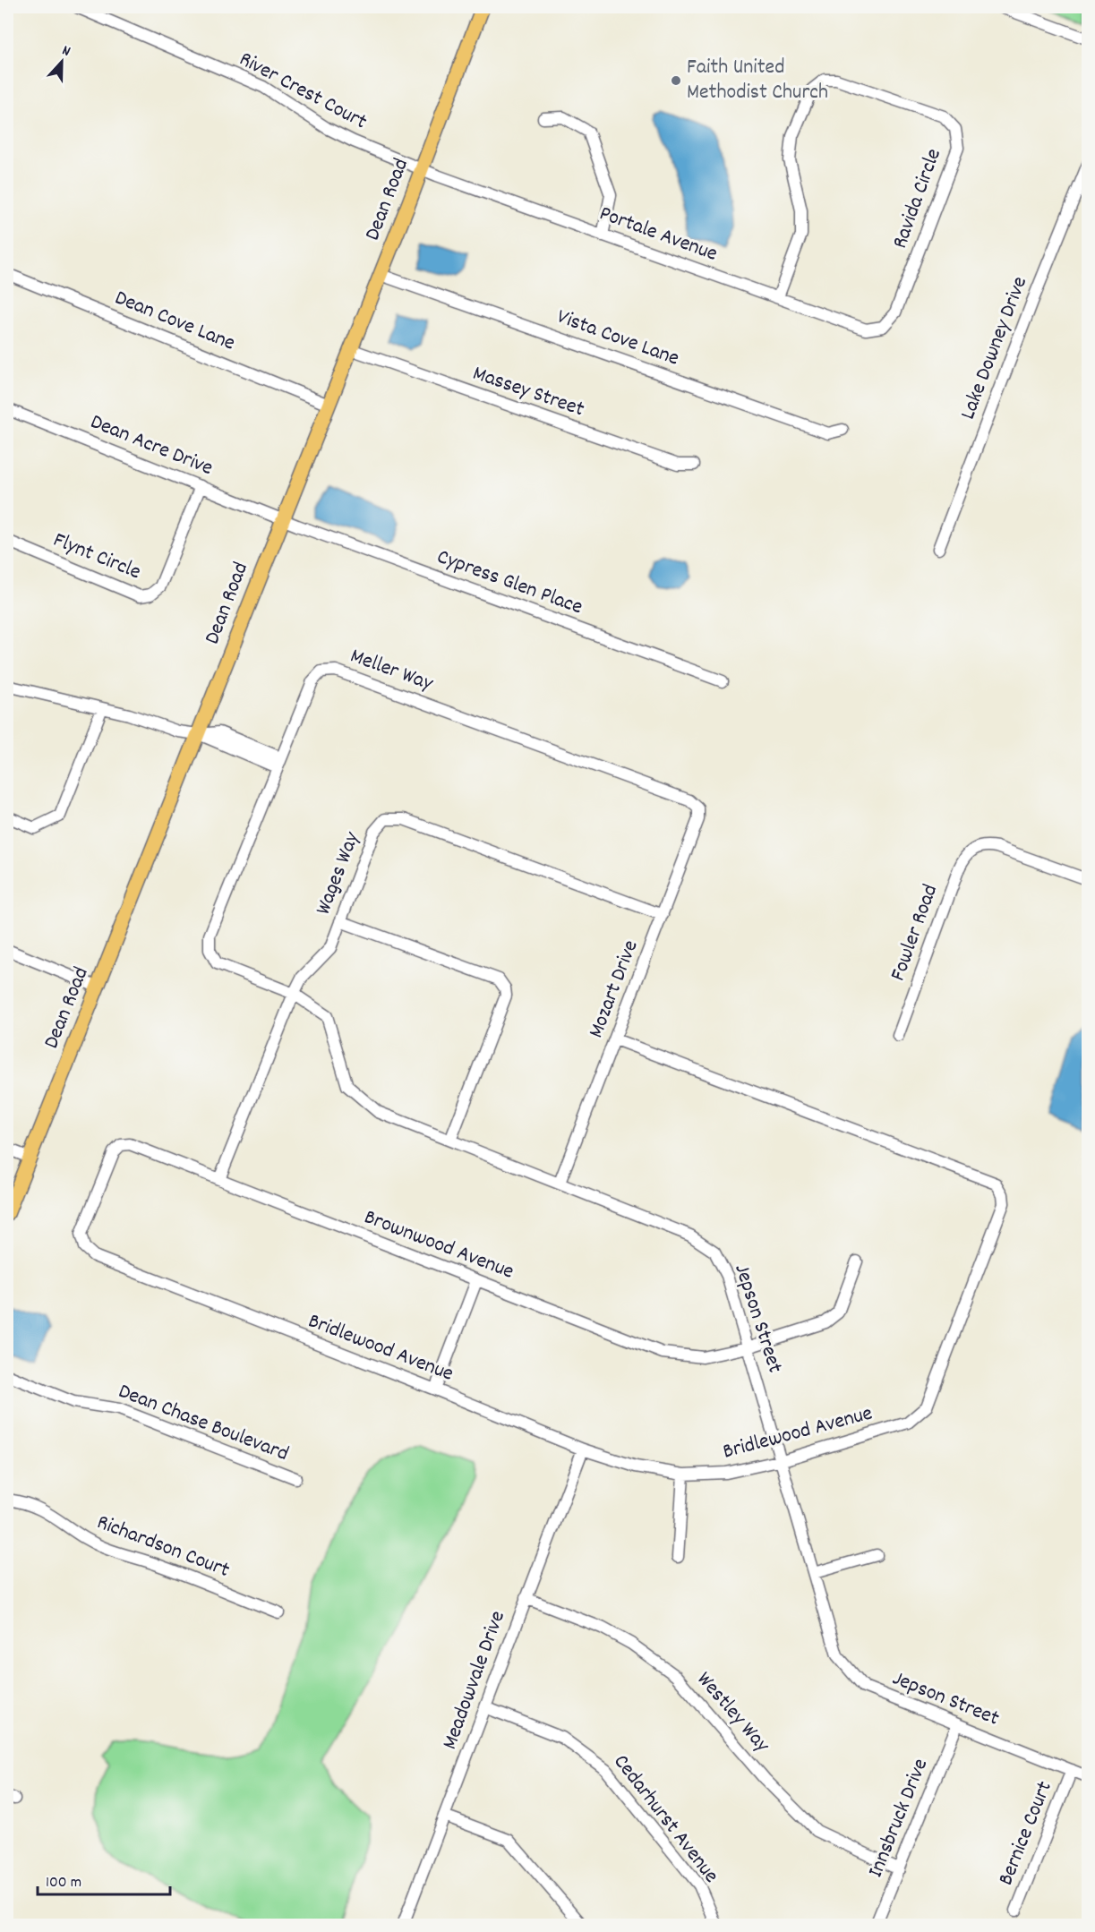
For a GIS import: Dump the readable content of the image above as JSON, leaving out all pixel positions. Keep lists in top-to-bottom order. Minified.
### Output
{"streets":{"main road":["Dean Road"],"street":["River Crest Court","Ravida Circle","Portale Avenue","Dean Cove Lane","Vista Cove Lane","Lake Downey Drive","Massey Street","Dean Acre Drive","Flynt Circle","Cypress Glen Place","Meller Way","Wages Way","Fowler Road","Mozart Drive","Brownwood Avenue","Jepson Street","Bridlewood Avenue","Dean Chase Boulevard","Richardson Court","Meadowvale Drive","Westley Way","Innsbruck Drive","Cedarhurst Avenue","Bernice Court"]},"crossings":[["River Crest Court","Dean Road"],["River Crest Court","Portale Avenue"],["Ravida Circle","Portale Avenue"],["Dean Road","Portale Avenue"],["Dean Road","Dean Cove Lane"],["Dean Road","Vista Cove Lane"],["Dean Road","Massey Street"],["Dean Road","Dean Acre Drive"],["Dean Road","Cypress Glen Place"],["Dean Acre Drive","Flynt Circle"],["Dean Acre Drive","Cypress Glen Place"],["Meller Way","Mozart Drive"],["Meller Way","Jepson Street"],["Wages Way","Mozart Drive"],["Wages Way","Brownwood Avenue"],["Wages Way","Jepson Street"],["Mozart Drive","Jepson Street"],["Mozart Drive","Bridlewood Avenue"],["Brownwood Avenue","Jepson Street"],["Brownwood Avenue","Bridlewood Avenue"],["Jepson Street","Bridlewood Avenue"],["Jepson Street","Innsbruck Drive"],["Jepson Street","Bernice Court"],["Bridlewood Avenue","Meadowvale Drive"],["Meadowvale Drive","Westley Way"],["Meadowvale Drive","Cedarhurst Avenue"],["Westley Way","Innsbruck Drive"]],"places":["Faith United Methodist Church"],"scale_bar":"100 m","north":"top"}
